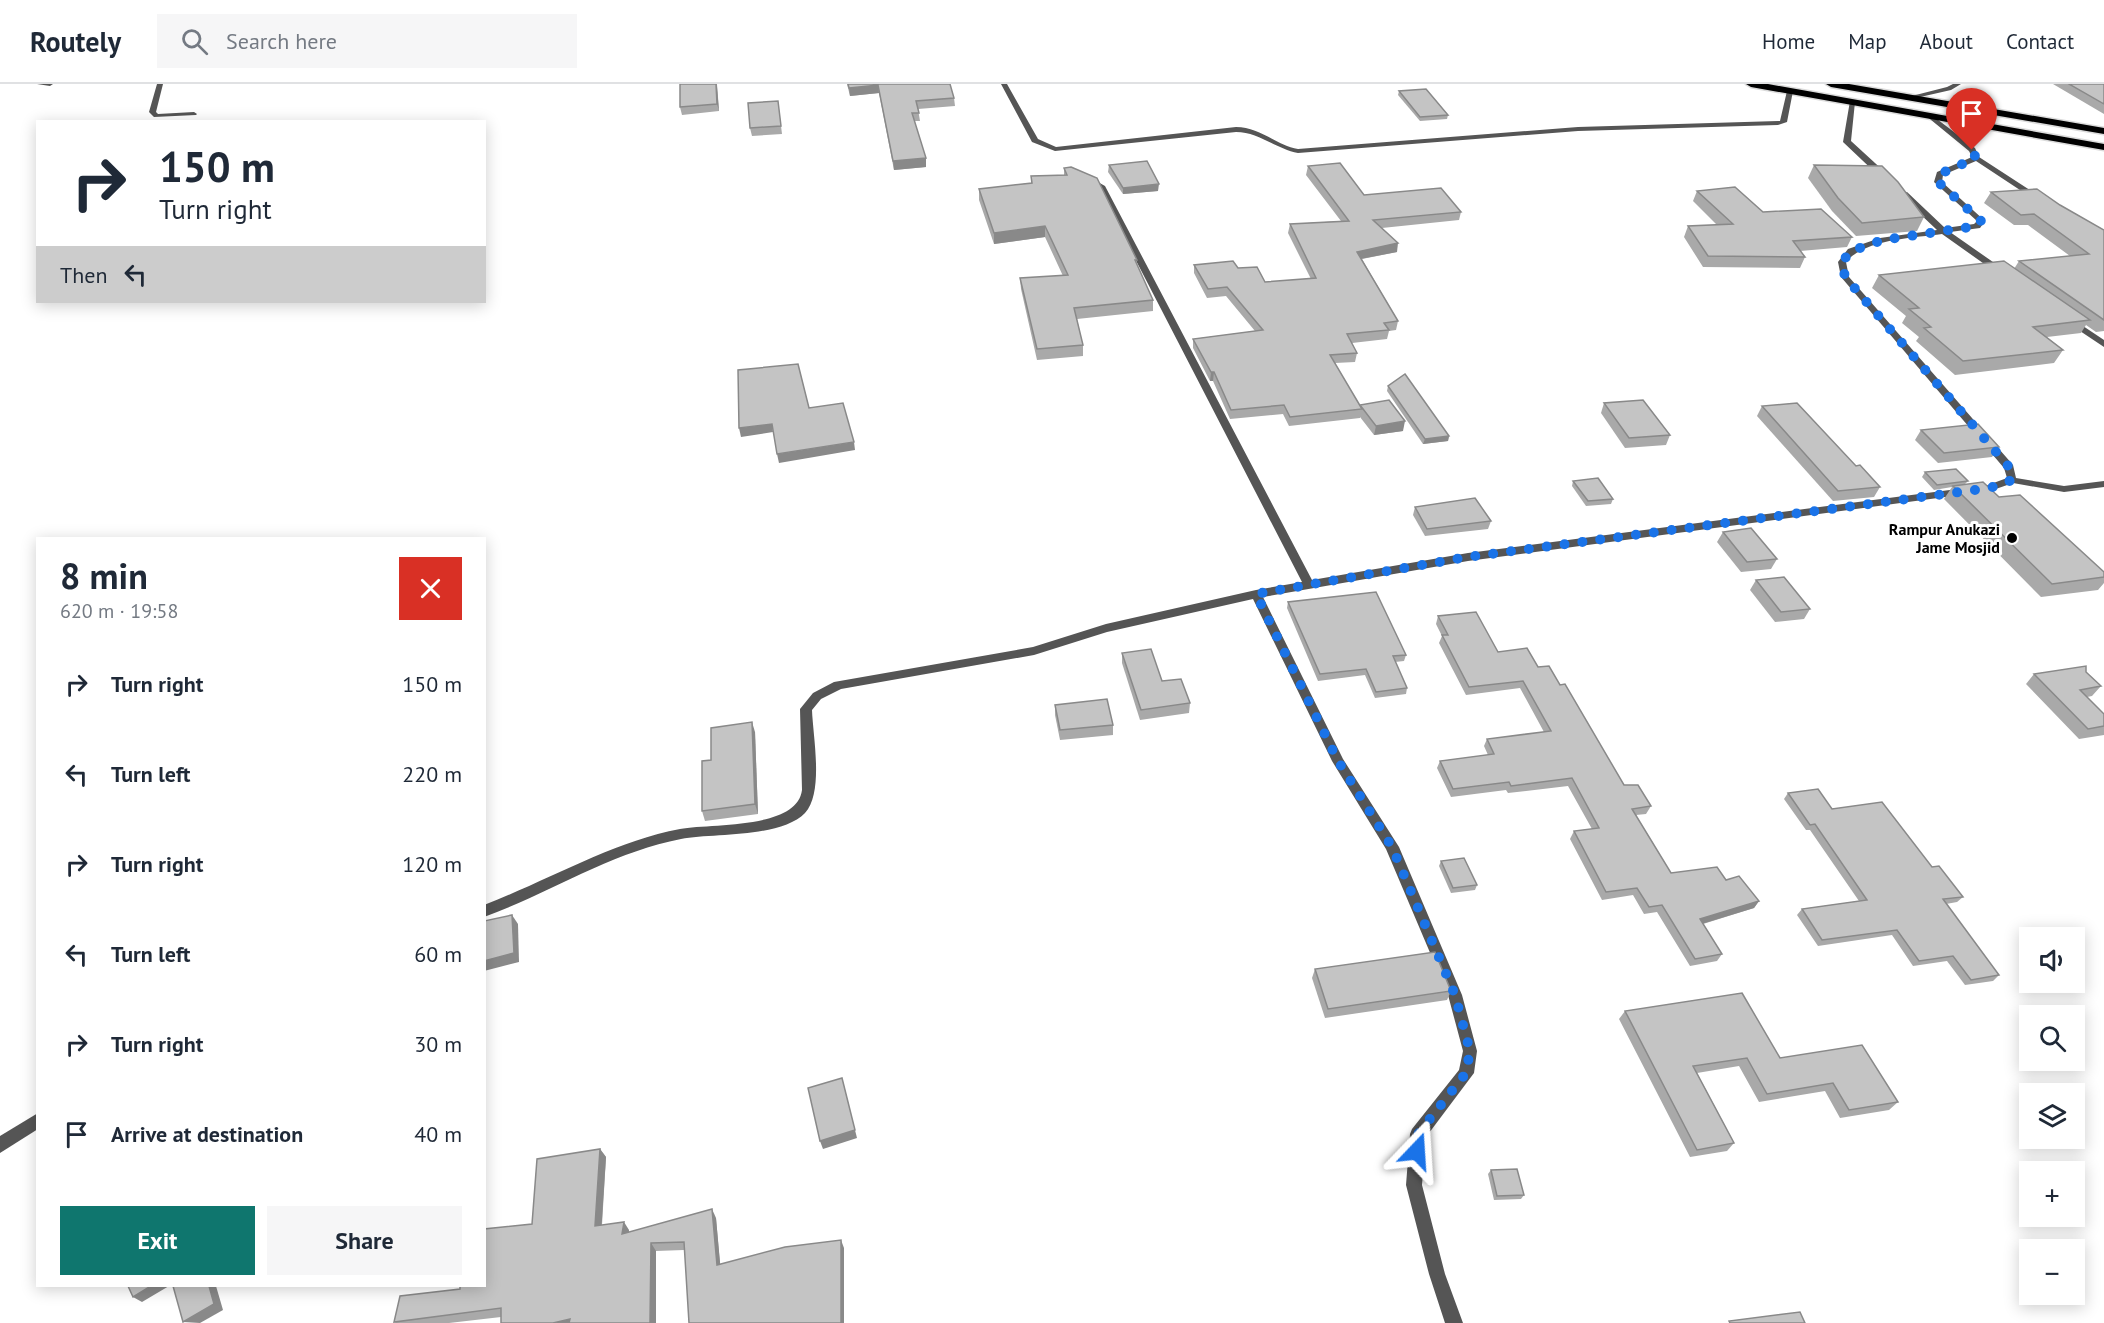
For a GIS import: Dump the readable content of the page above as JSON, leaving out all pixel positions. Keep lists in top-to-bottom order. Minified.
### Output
{"places":["Rampur Anukazi Jame Mosjid"],"page":{"header":"Routely","search":"Search here","nav":["Home","Map","About","Contact"],"turn":["150 m","Turn right"],"then":"Then","heading":["8 min","620 m · 19:58"],"list":[{"name":"Turn right","value":"150 m"},{"name":"Turn left","value":"220 m"},{"name":"Turn right","value":"120 m"},{"name":"Turn left","value":"60 m"},{"name":"Turn right","value":"30 m"},{"name":"Arrive at destination","value":"40 m"}],"map_buttons":["+","−"],"buttons":["Exit","Share"]}}
